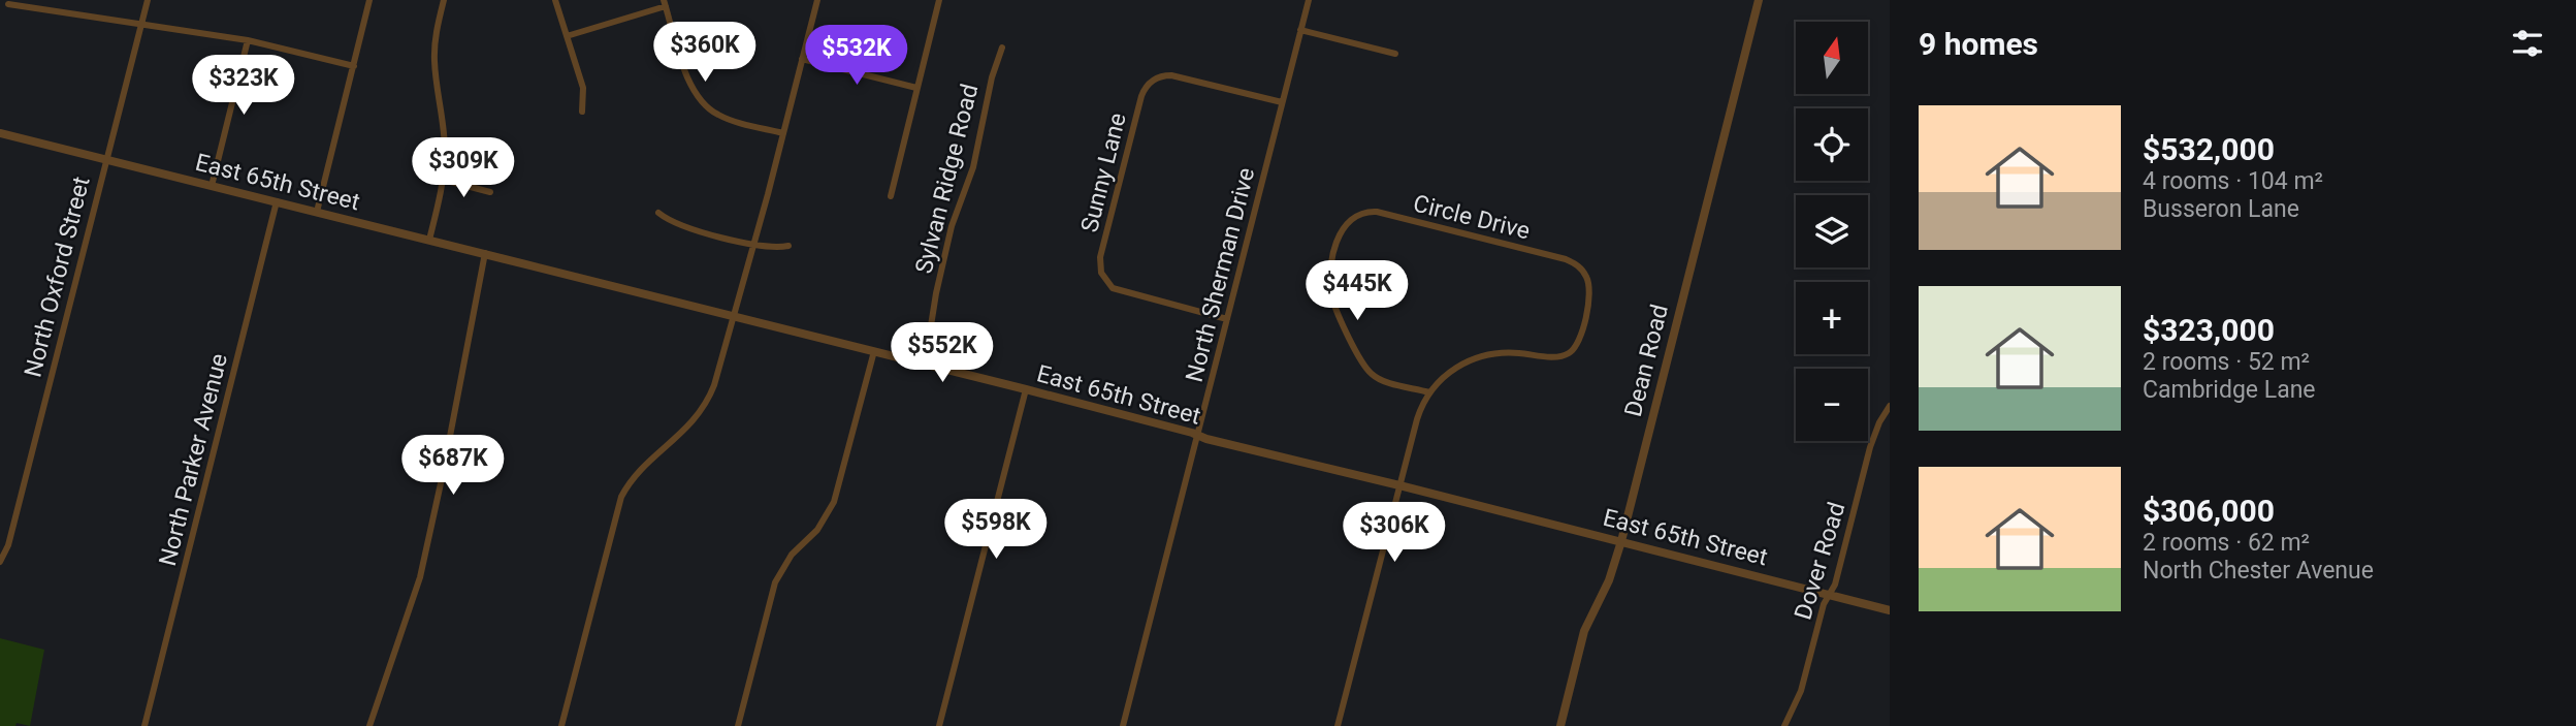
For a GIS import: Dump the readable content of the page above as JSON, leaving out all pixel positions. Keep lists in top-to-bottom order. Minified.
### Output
{"streets":{"street":["Sunny Lane","Sylvan Ridge Road","East 65th Street","Circle Drive","North Sherman Drive","North Oxford Street","Dean Road","North Parker Avenue","Dover Road"]},"crossings":[["Sunny Lane","North Sherman Drive"],["Sylvan Ridge Road","East 65th Street"],["East 65th Street","North Sherman Drive"],["East 65th Street","North Oxford Street"],["East 65th Street","Dean Road"],["East 65th Street","North Parker Avenue"],["East 65th Street","Dover Road"]],"north":"top","page":{"heading":"9 homes","map_buttons":["+","−"],"price":["$360K","$532K","$323K","$309K","$445K","$552K","$687K","$598K","$306K"],"list":[{"name":"$532,000","note":"4 rooms · 104 m² · Busseron Lane"},{"name":"$323,000","note":"2 rooms · 52 m² · Cambridge Lane"},{"name":"$306,000","note":"2 rooms · 62 m² · North Chester Avenue"}]}}
